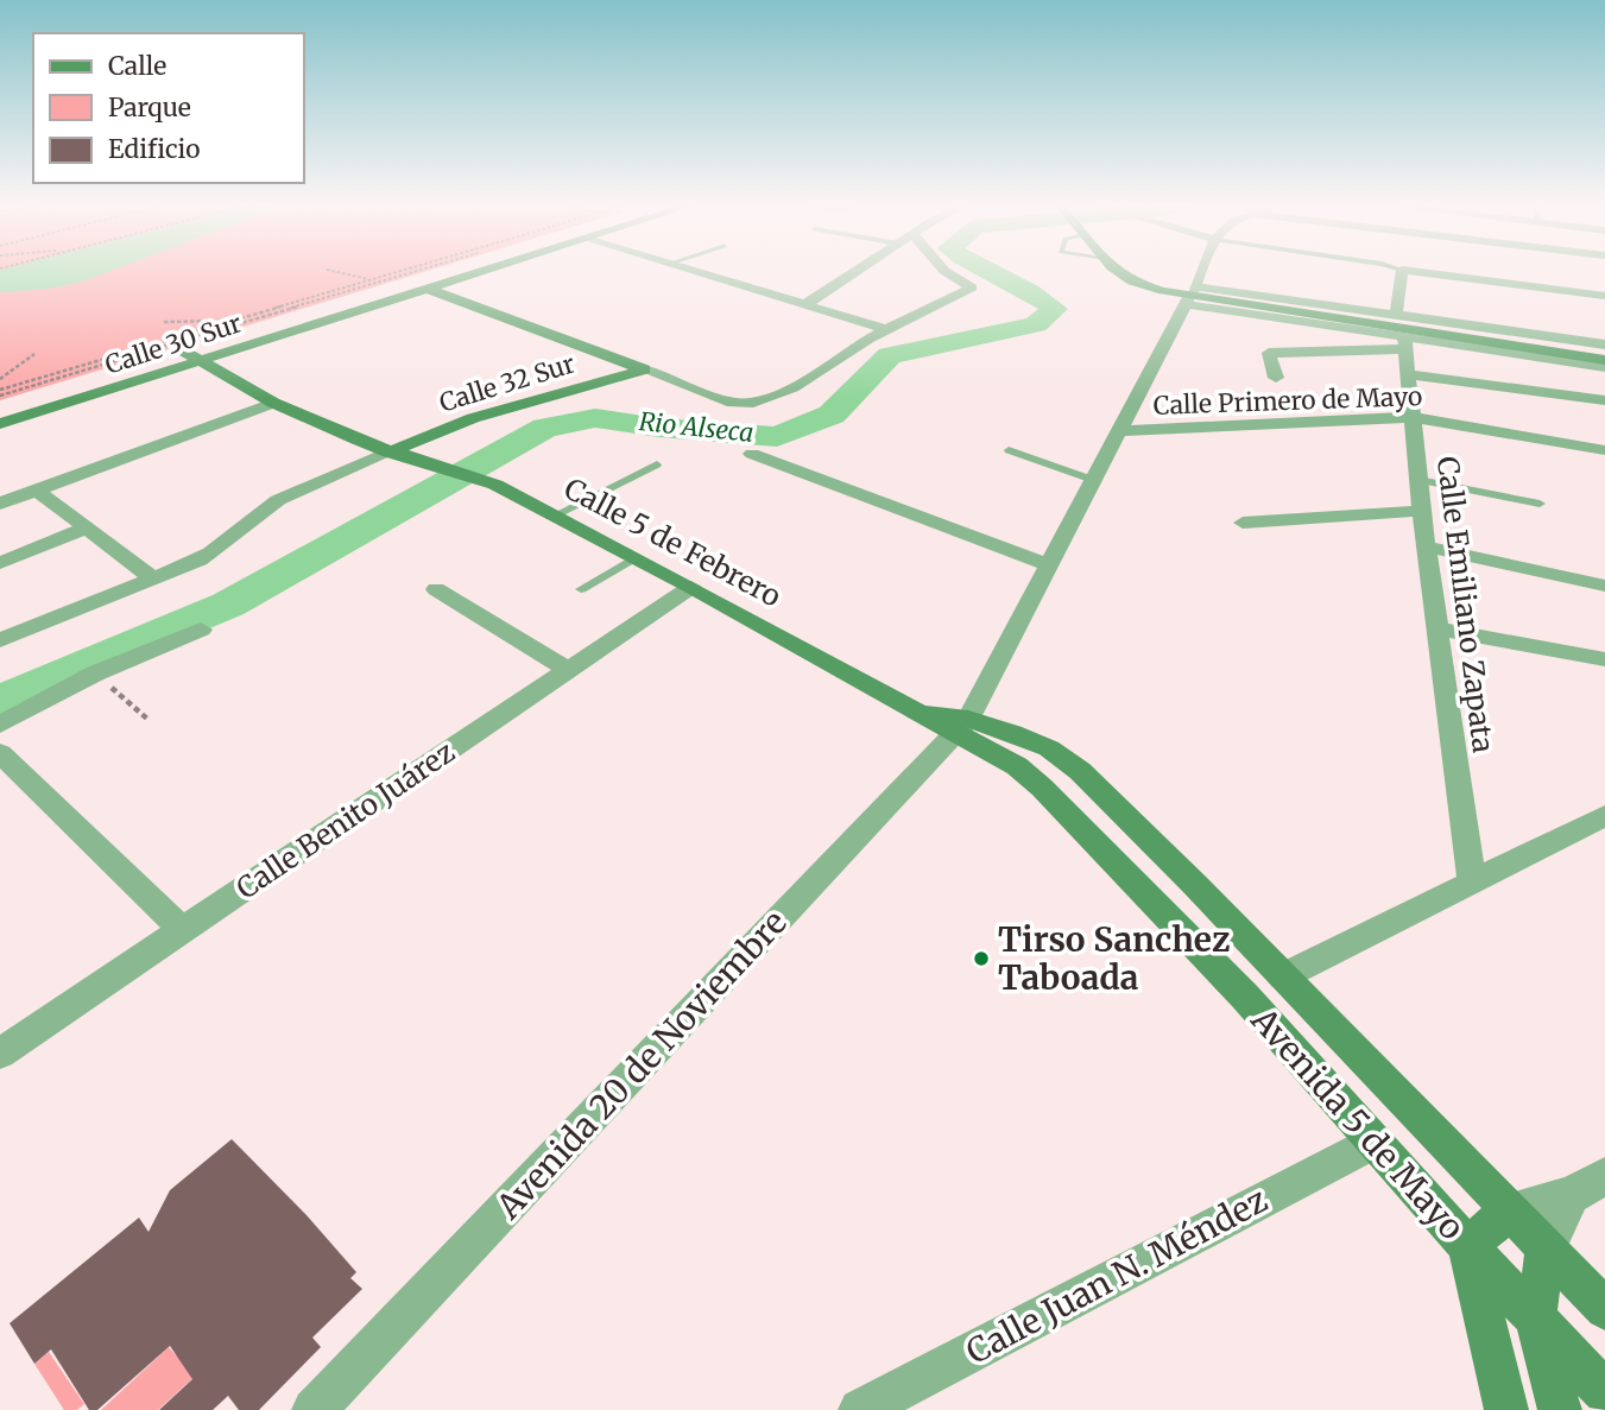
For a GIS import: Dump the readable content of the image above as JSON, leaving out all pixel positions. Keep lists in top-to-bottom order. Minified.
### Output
{"streets":{"main road":["Calle 30 Sur","Calle 32 Sur","Calle 5 de Febrero","Avenida 5 de Mayo"],"street":["Calle Primero de Mayo","Calle Emiliano Zapata","Calle Benito Juárez","Avenida 20 de Noviembre","Calle Juan N. Méndez"]},"crossings":[["Calle 30 Sur","Calle 5 de Febrero"],["Calle 32 Sur","Calle 5 de Febrero"],["Calle Primero de Mayo","Calle Emiliano Zapata"],["Calle Primero de Mayo","Avenida 20 de Noviembre"],["Calle 5 de Febrero","Calle Benito Juárez"],["Calle 5 de Febrero","Avenida 20 de Noviembre"],["Calle 5 de Febrero","Avenida 5 de Mayo"],["Avenida 20 de Noviembre","Avenida 5 de Mayo"],["Avenida 5 de Mayo","Calle Juan N. Méndez"]],"water":["Rio Alseca"],"places":["Tirso Sanchez Taboada"],"legend":["Calle","Parque","Edificio"]}
